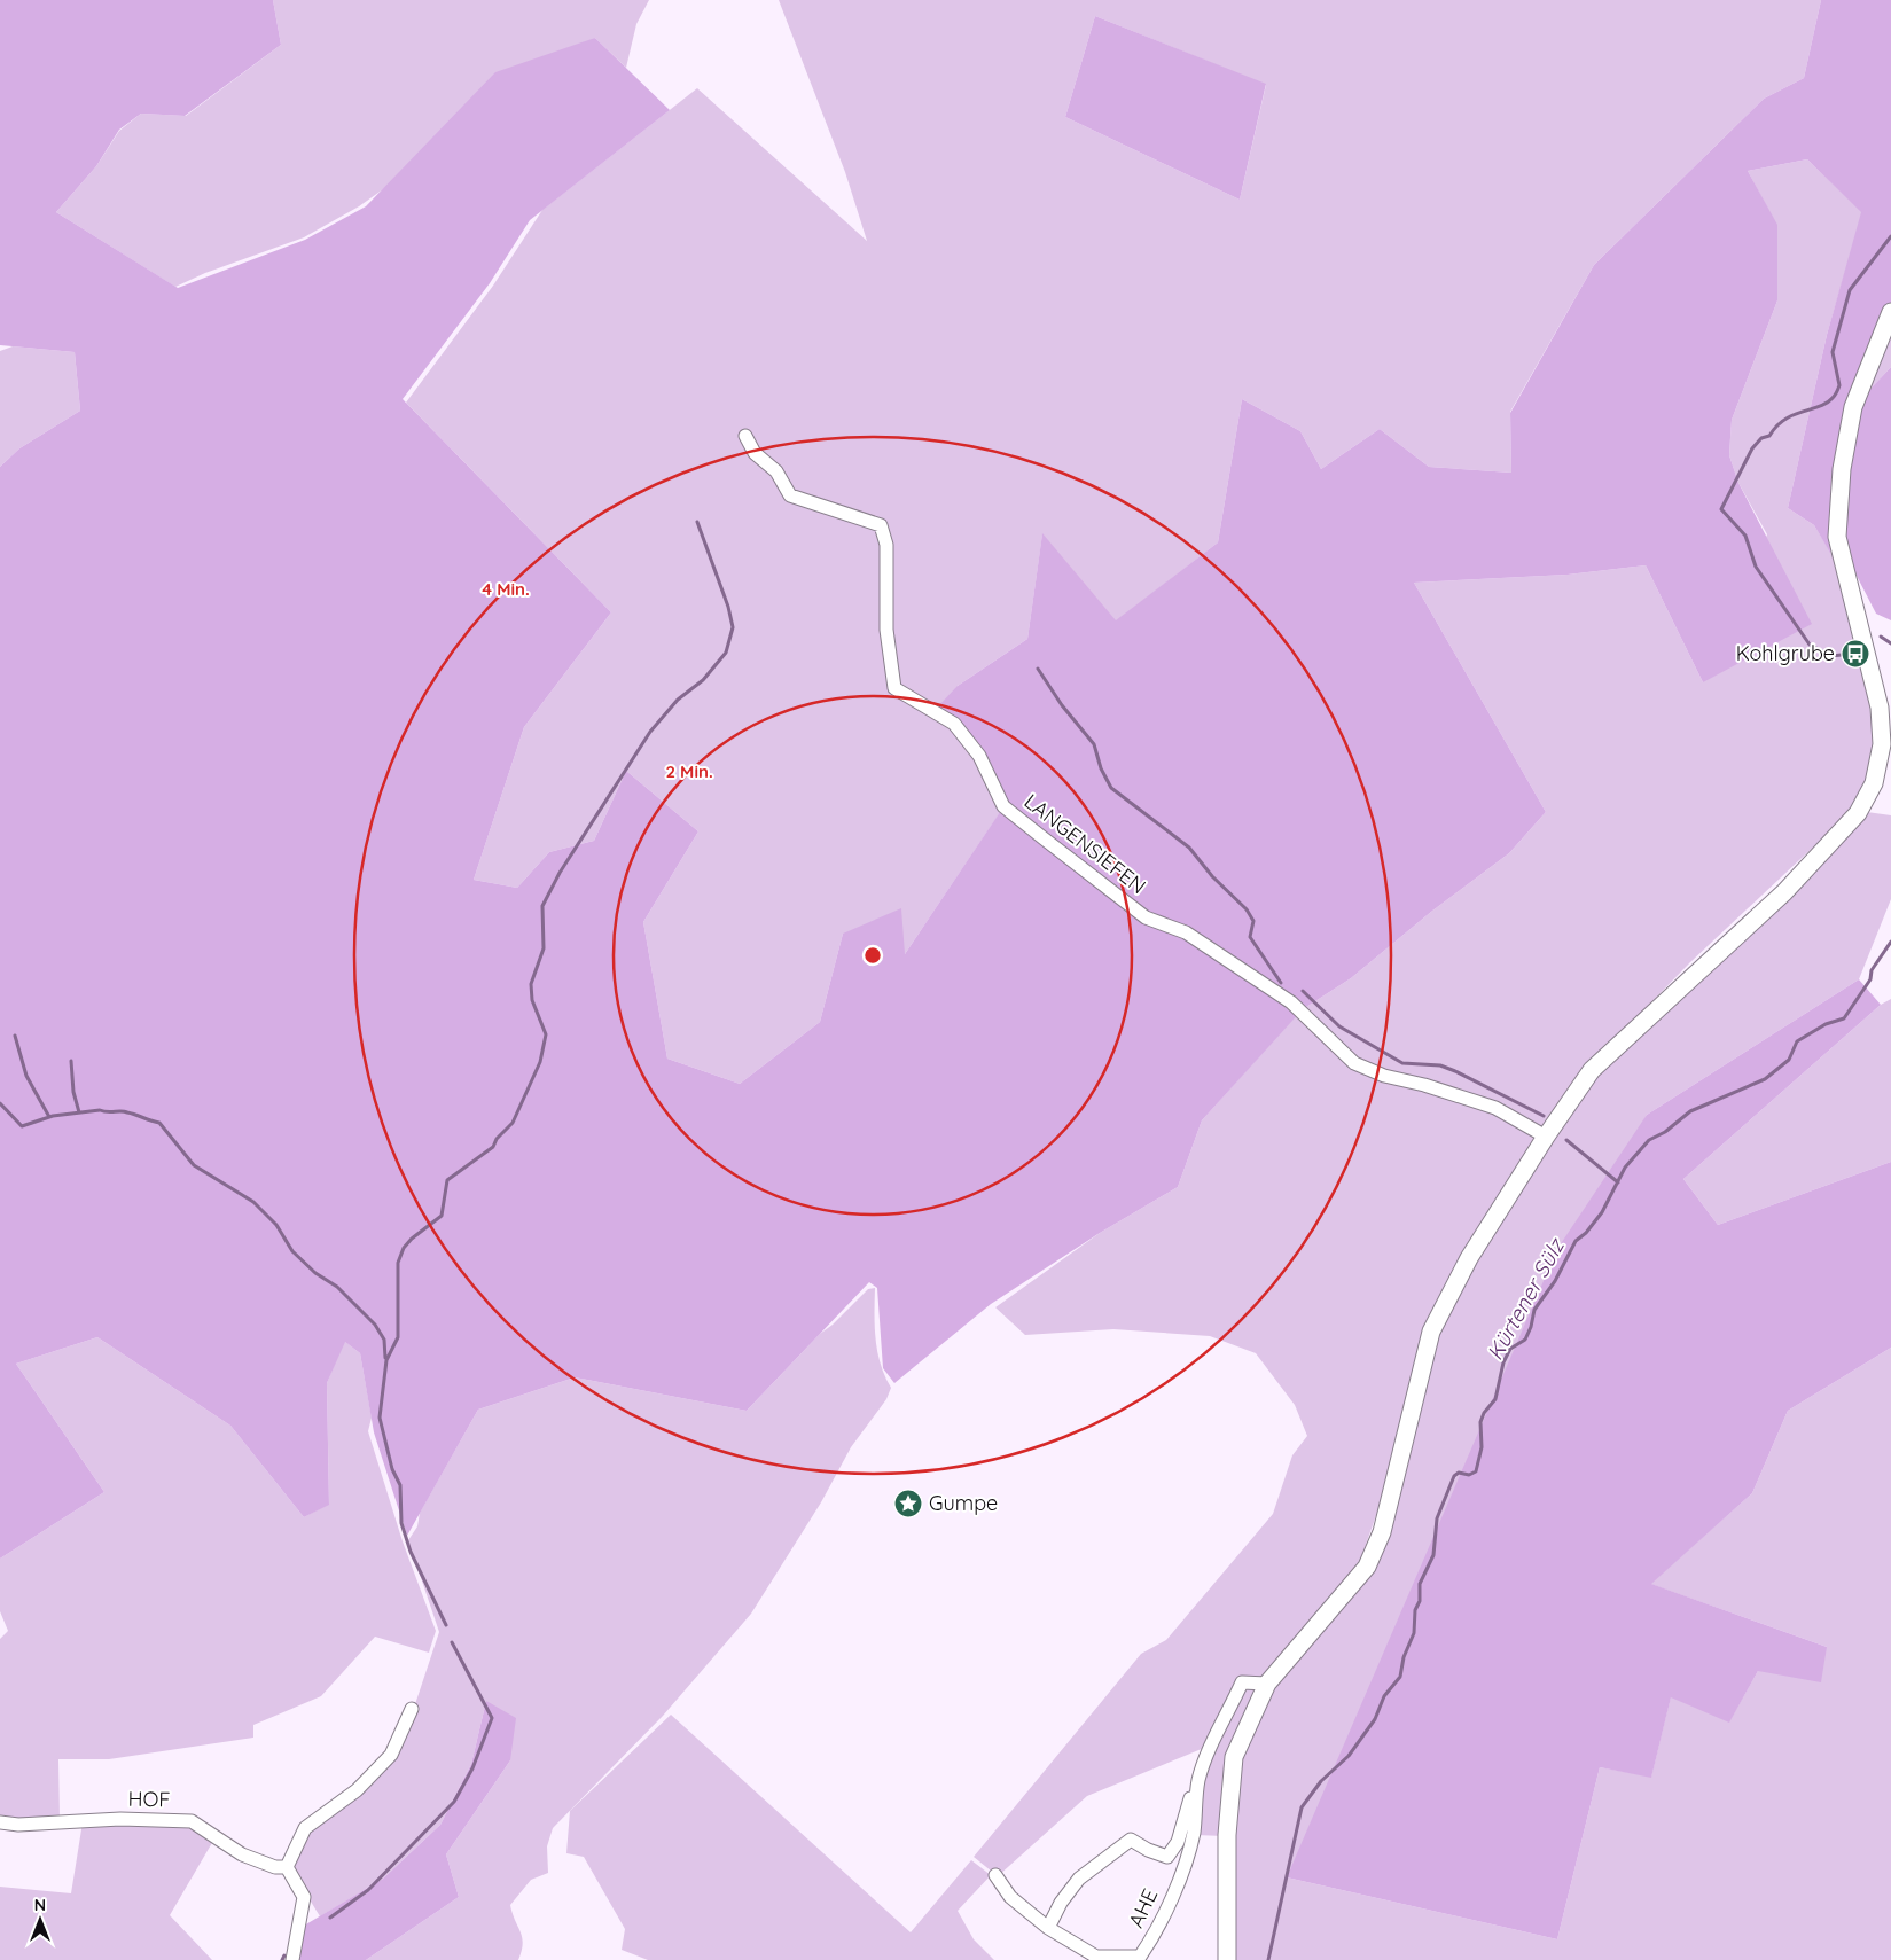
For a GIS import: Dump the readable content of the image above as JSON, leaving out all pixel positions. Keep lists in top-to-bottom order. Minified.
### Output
{"streets":{"street":["LANGENSIEFEN","HOF","AHE"]},"water":["Kürtener Sülz"],"places":{"bus stop":["Kohlgrube"],"place":["Gumpe"]},"north":"top","rings":["4 Min.","2 Min."]}
